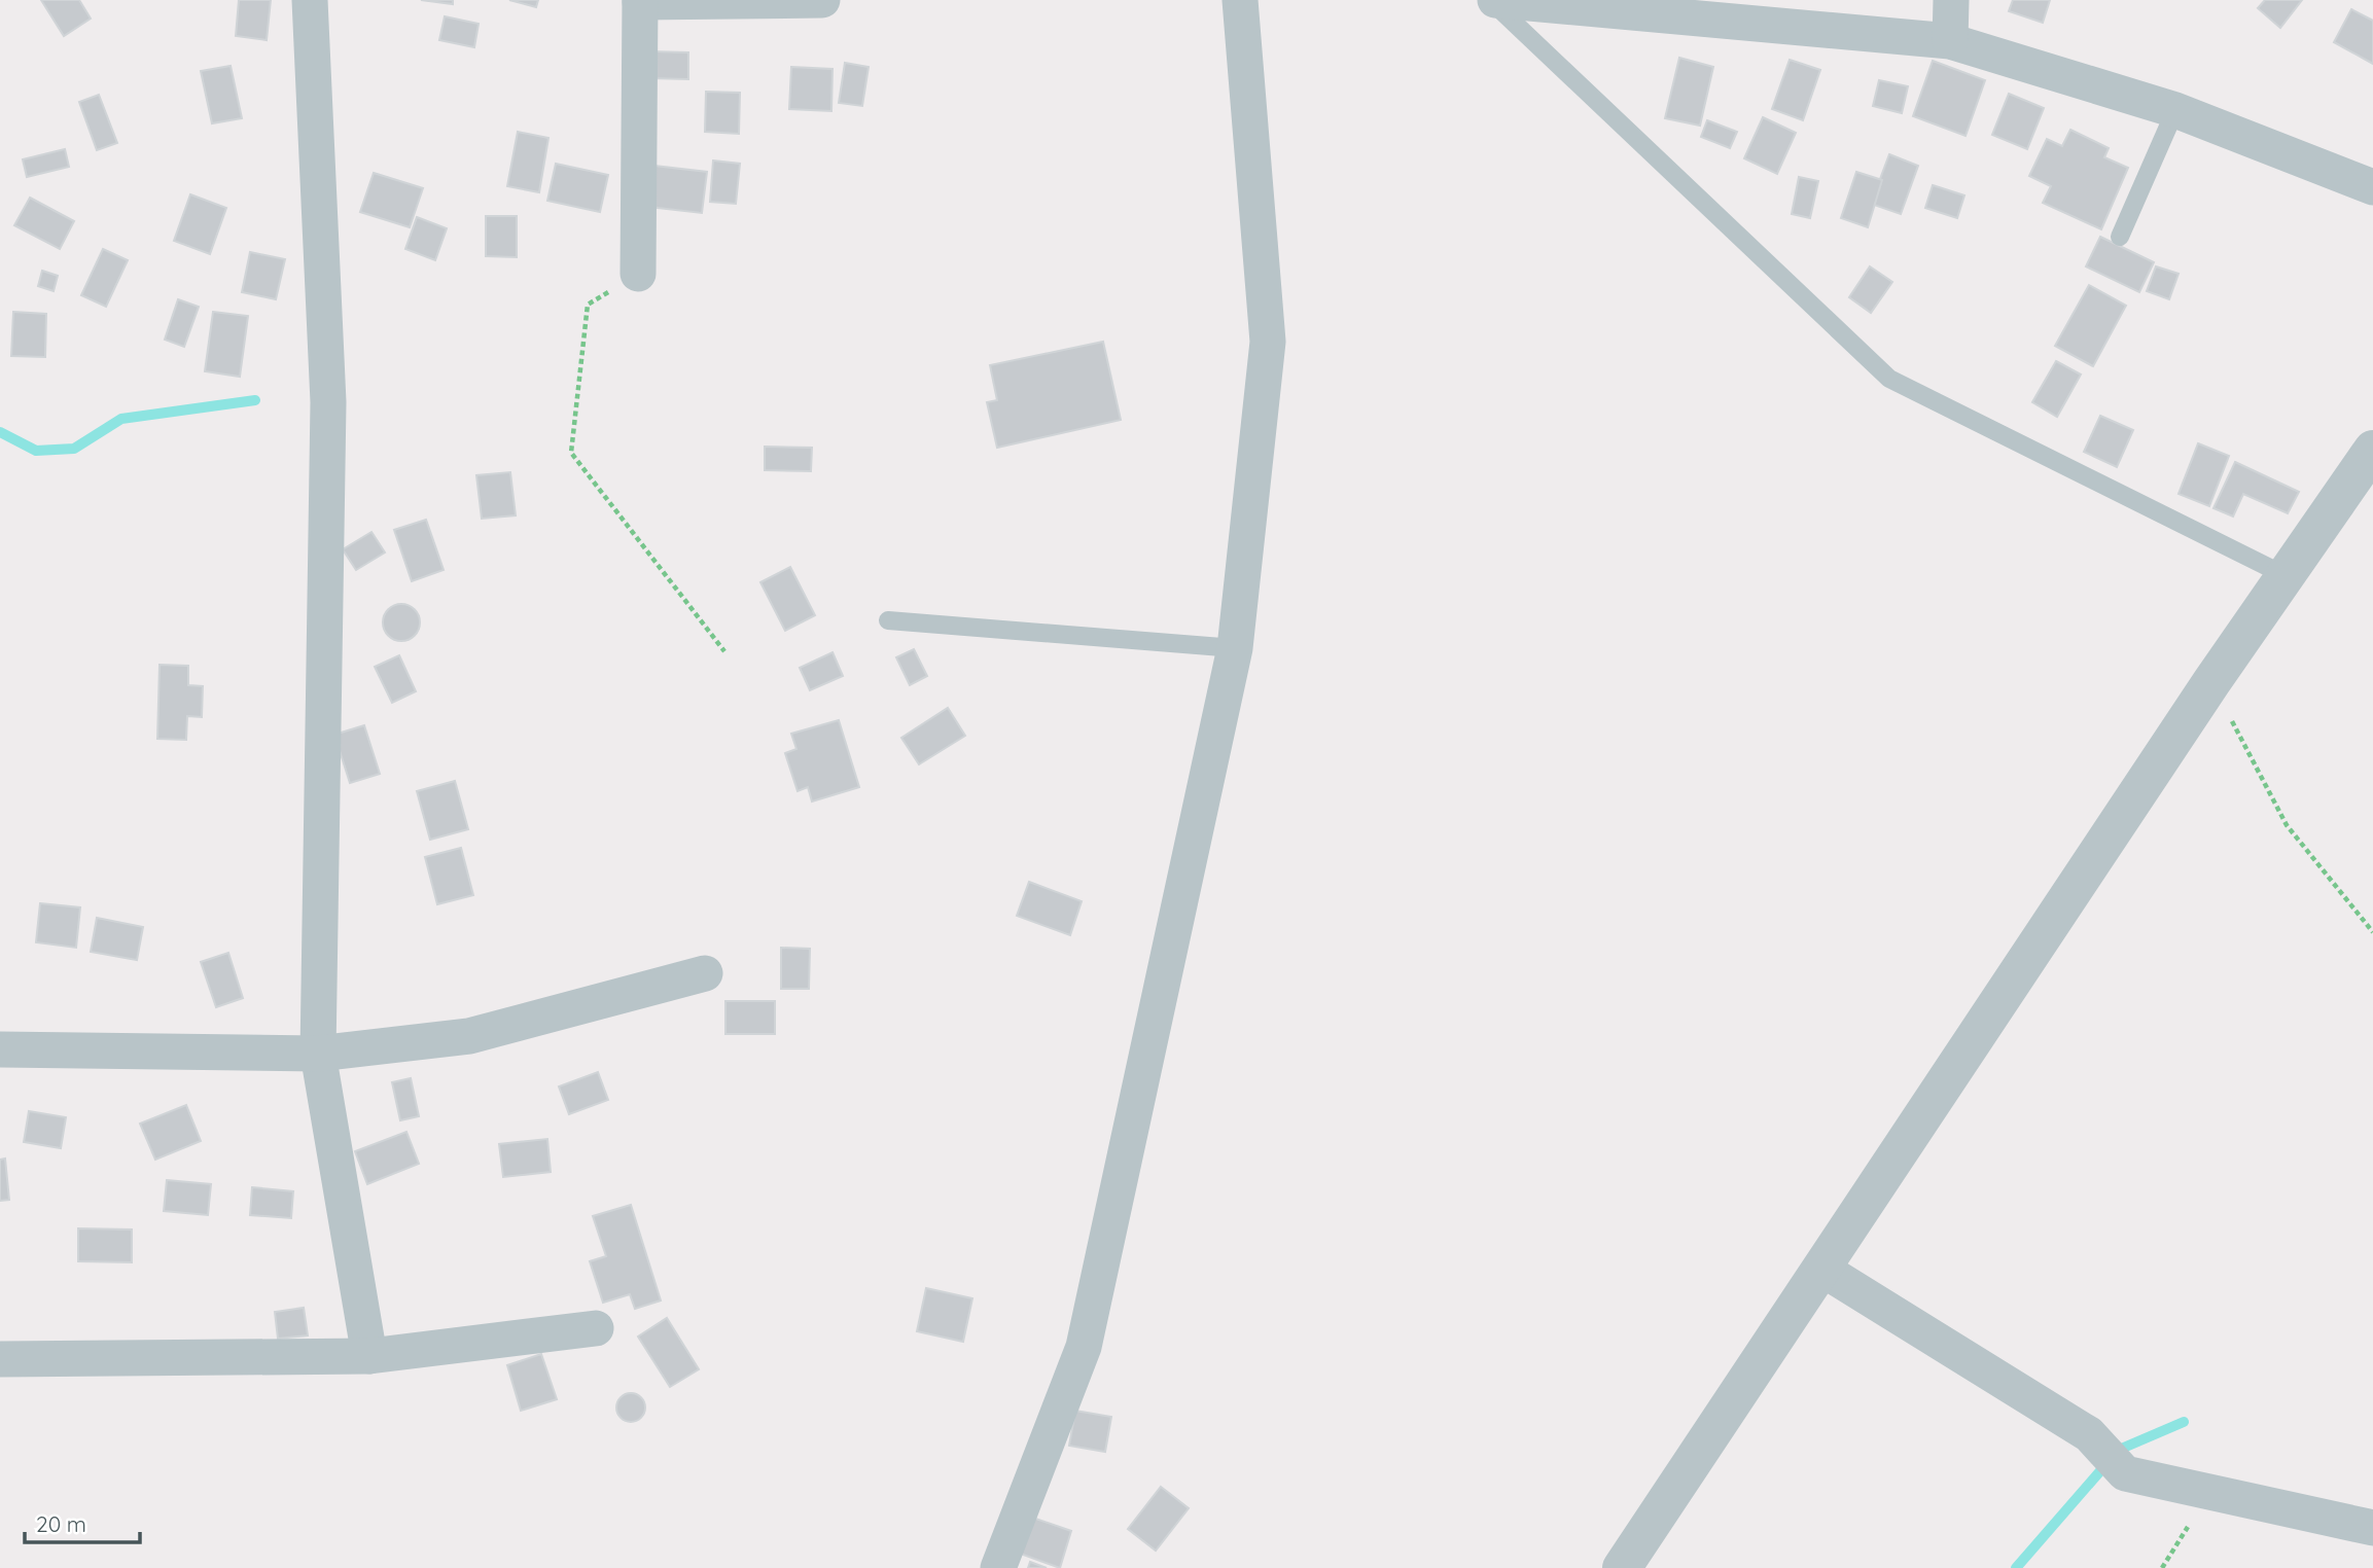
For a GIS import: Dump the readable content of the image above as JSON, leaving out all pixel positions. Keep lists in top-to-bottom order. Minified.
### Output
{"scale_bar":"20 m"}
